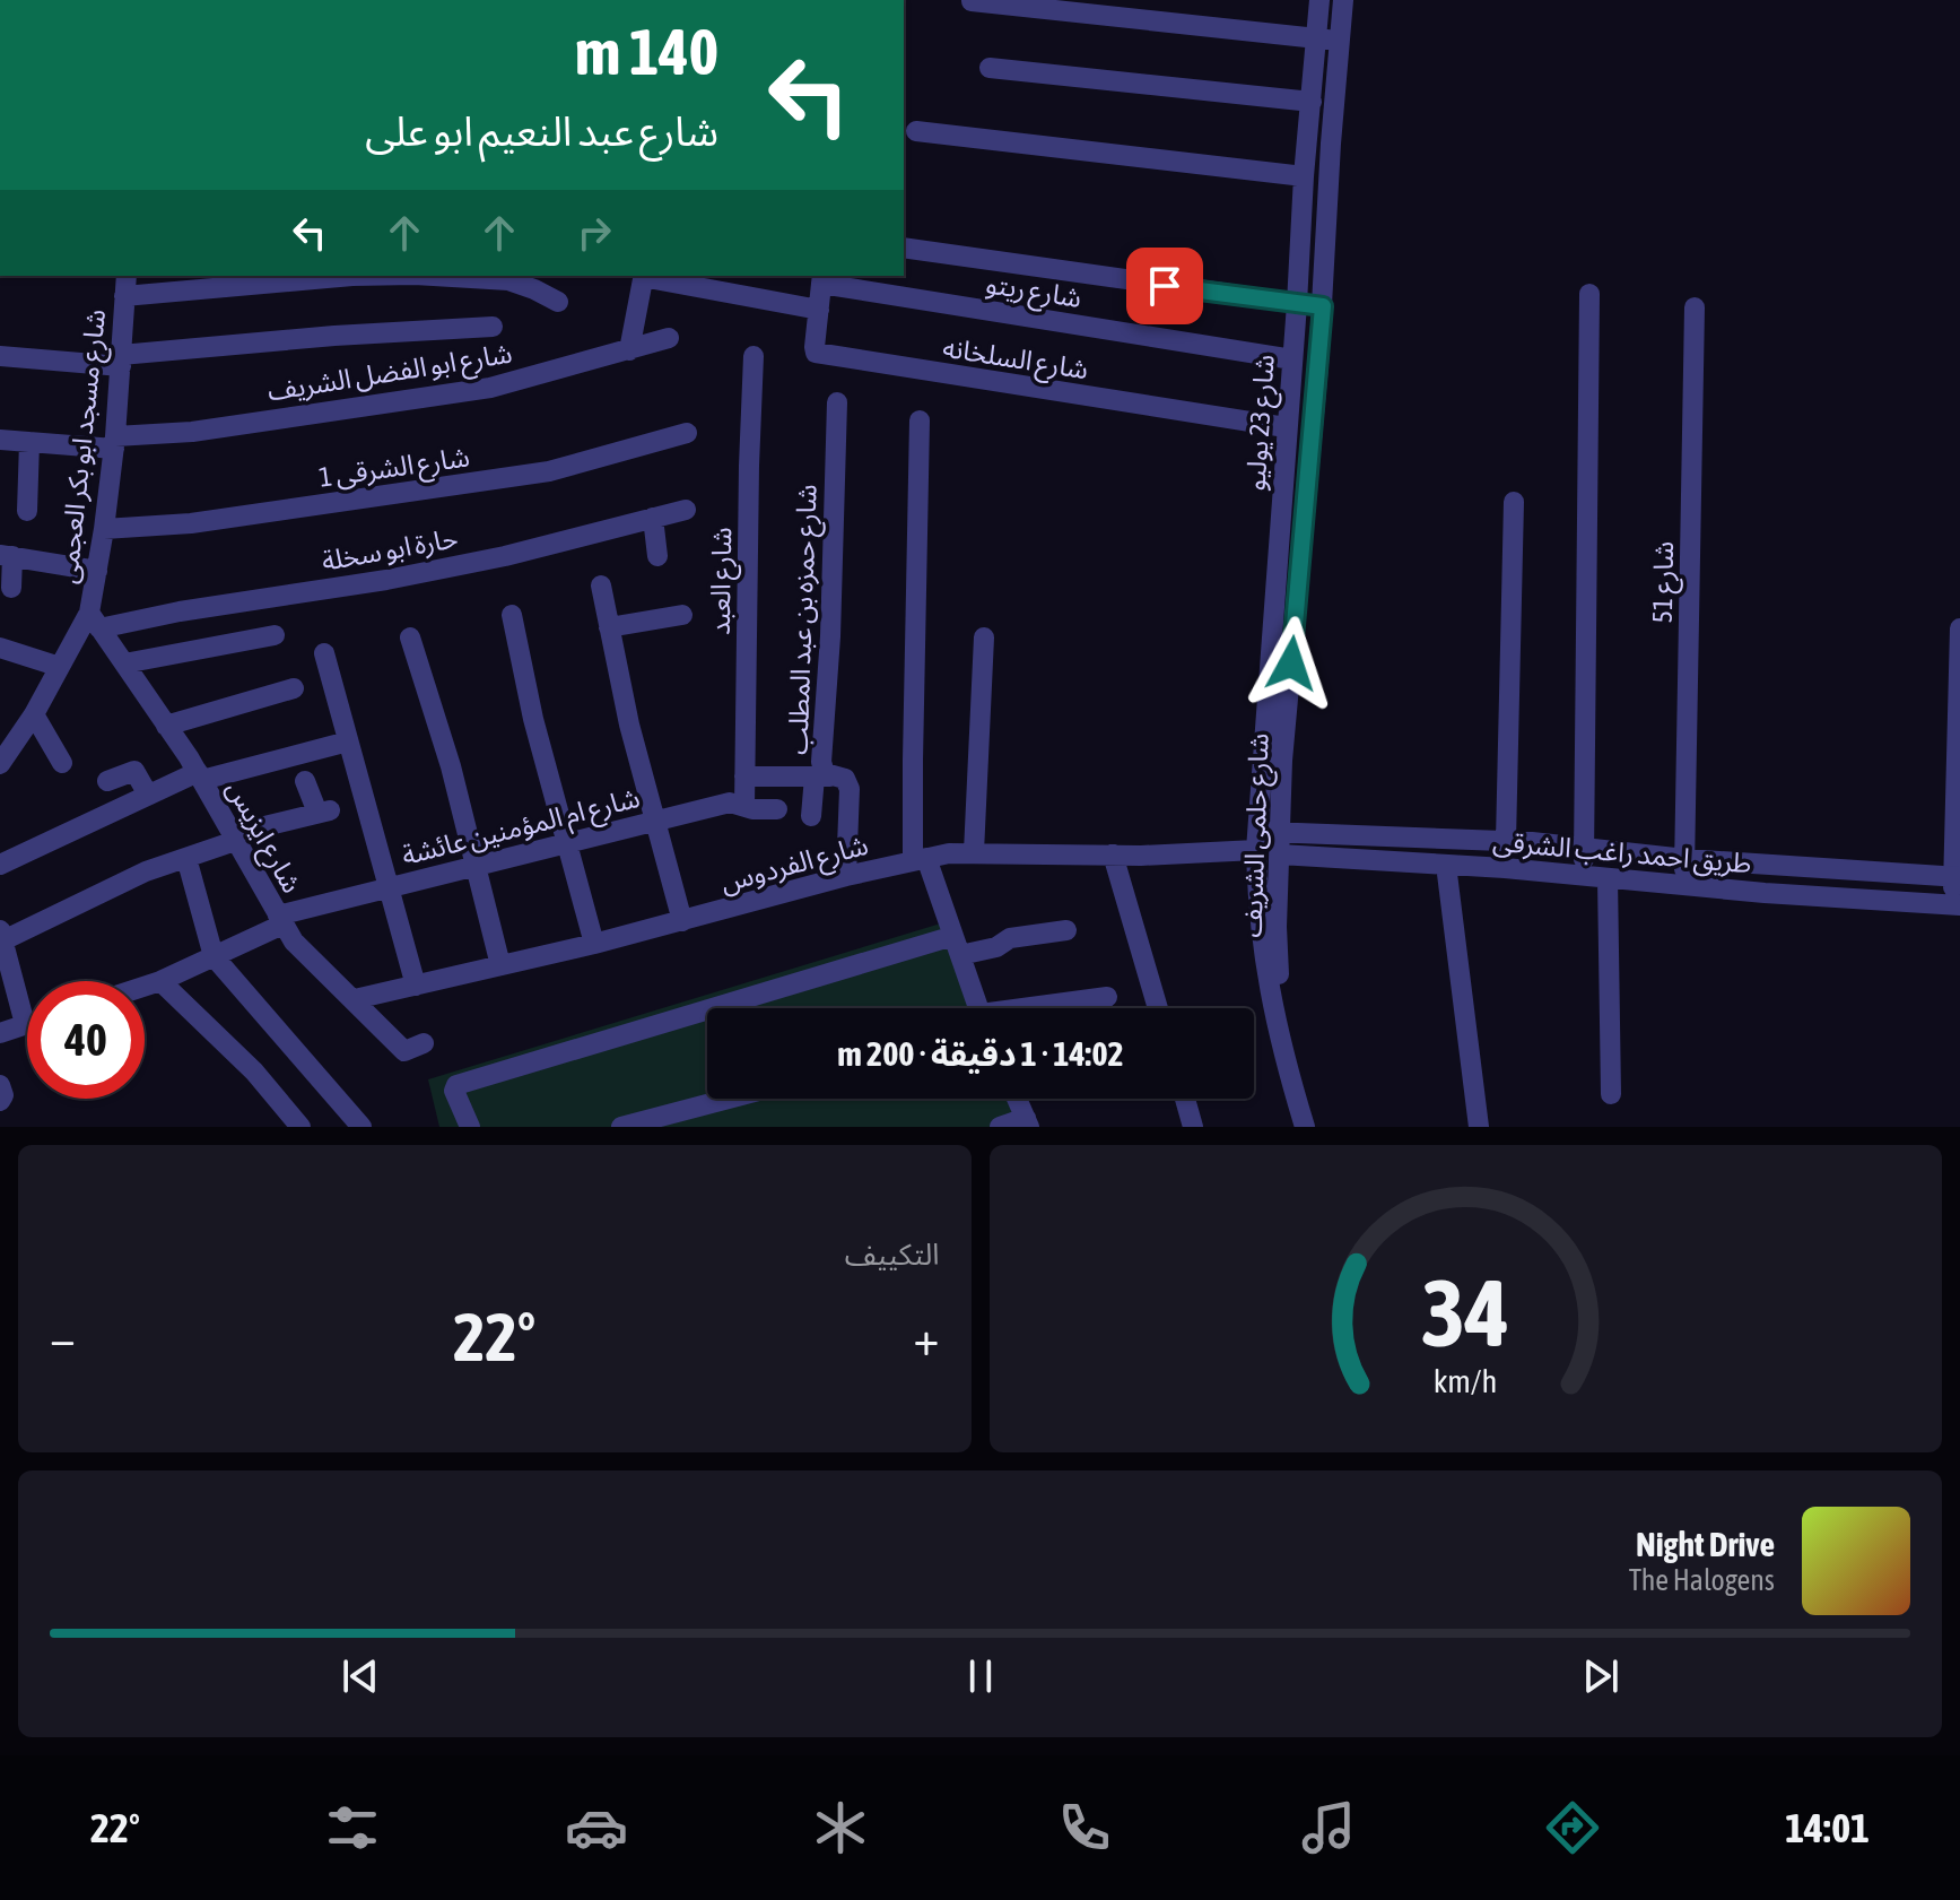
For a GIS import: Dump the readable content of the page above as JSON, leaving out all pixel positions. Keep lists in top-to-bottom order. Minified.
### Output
{"streets":{"street":["شارع ريتو","شارع السلخانه","شارع ابو الفضل الشريف","شارع 23 يوليو","شارع مسجد ابو بكر العجمى","شارع الشرقى 1","حارة ابو سخلة","شارع العبد","شارع 51","شارع حمزه بن عبد المطلب","شارع ام المؤمنين عائشة","شارع حلمى الشريف","شارع ايزيس","طريق احمد راغب الشرقى","شارع الفردوس"]},"crossings":[["شارع ريتو","شارع السلخانه"],["شارع ريتو","شارع 23 يوليو"],["شارع السلخانه","شارع 23 يوليو"],["شارع ابو الفضل الشريف","شارع مسجد ابو بكر العجمى"],["شارع 23 يوليو","شارع حلمى الشريف"],["شارع 23 يوليو","شارع الفردوس"],["شارع مسجد ابو بكر العجمى","شارع الشرقى 1"],["شارع مسجد ابو بكر العجمى","حارة ابو سخلة"],["شارع مسجد ابو بكر العجمى","شارع ايزيس"],["حارة ابو سخلة","شارع ايزيس"],["شارع العبد","شارع ام المؤمنين عائشة"],["شارع 51","طريق احمد راغب الشرقى"],["شارع 51","شارع الفردوس"],["شارع حمزه بن عبد المطلب","شارع الفردوس"],["شارع ام المؤمنين عائشة","شارع ايزيس"],["شارع حلمى الشريف","طريق احمد راغب الشرقى"],["شارع حلمى الشريف","شارع الفردوس"],["شارع ايزيس","شارع الفردوس"]],"page":{"turn":["140 m","شارع عبد النعيم ابو على"],"limit":"40","trip":"14:02 · 1 دقيقة · 200 m","tile":"التكييف","heat":["−","22°","+"],"song":["Night Drive","The Halogens"],"tabs":["14:01","22°"],"gauge":["34","km/h"]}}
